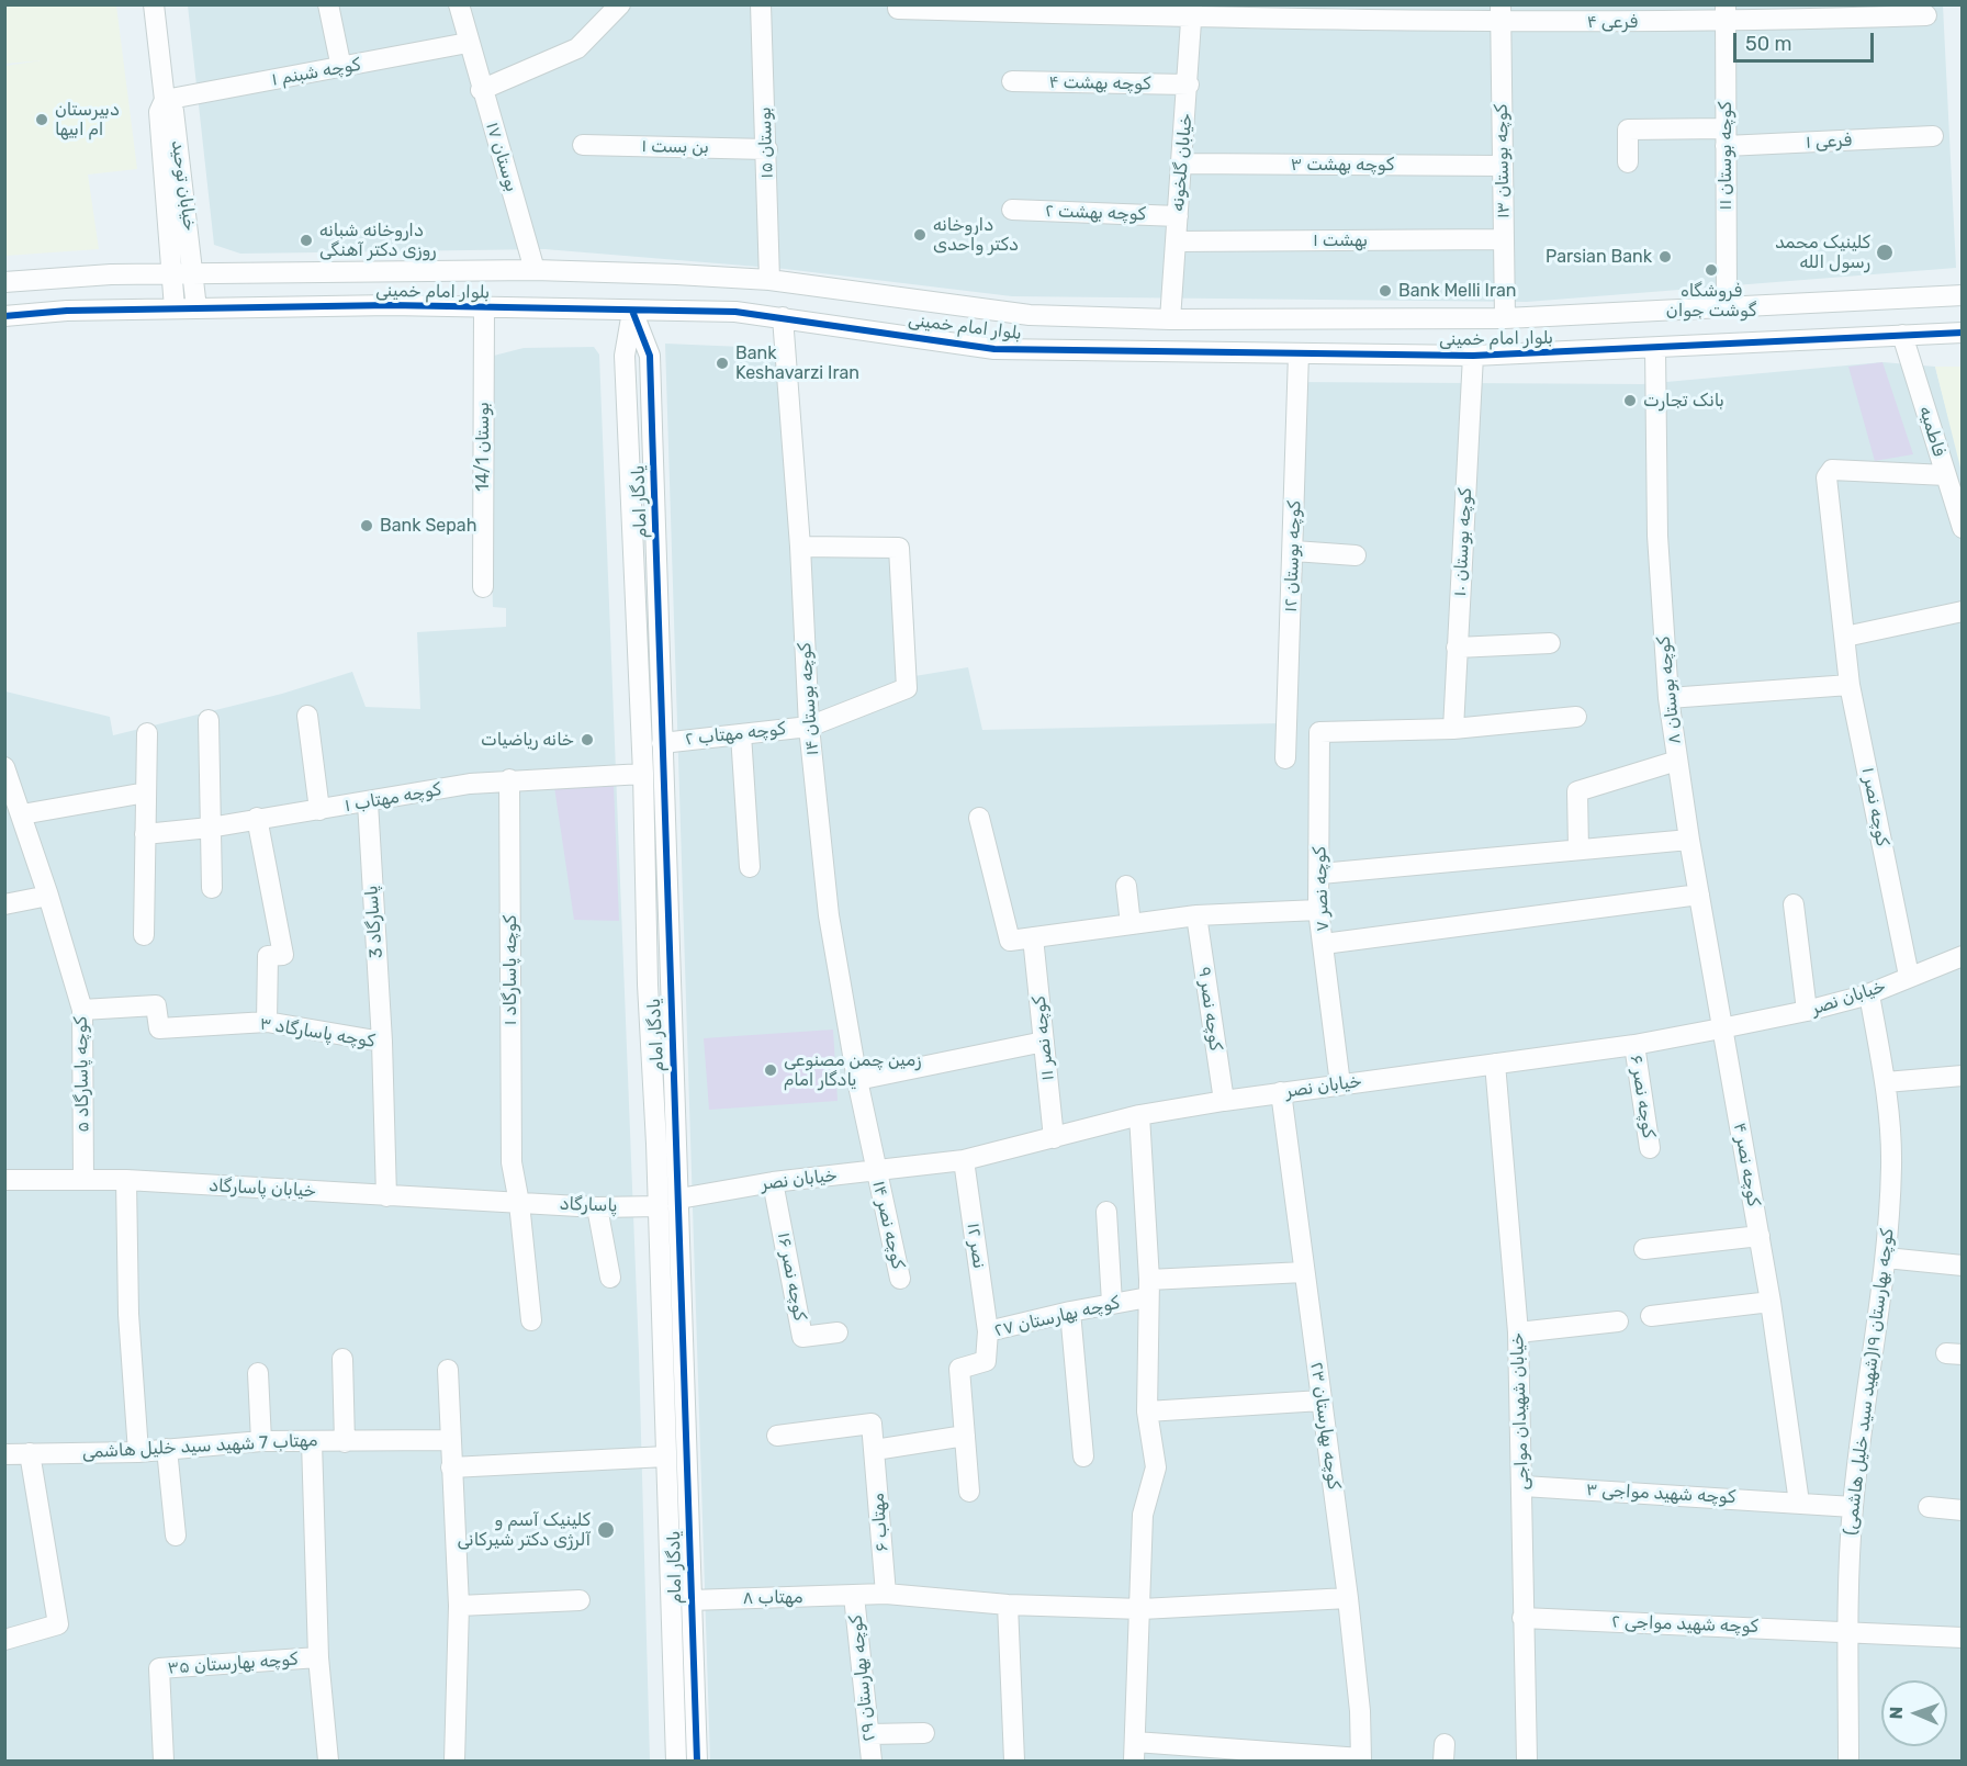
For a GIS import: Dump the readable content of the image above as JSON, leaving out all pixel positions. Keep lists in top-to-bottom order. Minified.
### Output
{"streets":{"street":["فرعی ۴","کوچه شبنم ۱","کوچه بهشت ۴","فرعی ۱","بوستان ۱۵","بن بست ۱","کوچه بوستان ۱۱","بوستان ۱۷","کوچه بوستان ۱۳","خیابان گلخونه","کوچه بهشت ۳","خیابان توحید","کوچه بهشت ۲","بهشت ۱","بلوار امام خمینی","فاطمیه","بوستان 14/1","یادگار امام","کوچه بوستان ۱۰","کوچه بوستان ۱۲","کوچه بوستان ۸","کوچه بوستان ۱۴","کوچه مهتاب ۲","کوچه مهتاب ۱","کوچه نصر ۱","کوچه نصر ۷","پاسارگاد 3","کوچه پاسارگاد ۱","خیابان نصر","کوچه نصر ۹","کوچه پاسارگاد ۳","کوچه نصر ۱۱","کوچه پاسارگاد ۵","کوچه نصر ۶","کوچه نصر ۴","خیابان پاسارگاد","پاسارگاد","کوچه نصر ۱۴","نصر ۱۲","کوچه نصر ۱۶","کوچه بهارستان ۲۷","کوچه بهارستان ۱۹(شهید سید خلیل هاشمی)","خیابان شهیدان مواجی","کوچه بهارستان ۲۳","مهتاب 7 شهید سید خلیل هاشمی","کوچه شهید مواجی ۳","مهتاب ۶","مهتاب ۸","کوچه شهید مواجی ۲","کوچه بهارستان ۳۵","کوچه بهارستان ۲۹"]},"crossings":[["فرعی ۴","کوچه بوستان ۱۱"],["فرعی ۴","کوچه بوستان ۱۳"],["فرعی ۴","خیابان گلخونه"],["کوچه شبنم ۱","بوستان ۱۷"],["کوچه شبنم ۱","خیابان توحید"],["کوچه بهشت ۴","خیابان گلخونه"],["فرعی ۱","کوچه بوستان ۱۱"],["بوستان ۱۵","بن بست ۱"],["بوستان ۱۵","بلوار امام خمینی"],["کوچه بوستان ۱۱","بلوار امام خمینی"],["بوستان ۱۷","بلوار امام خمینی"],["کوچه بوستان ۱۳","کوچه بهشت ۳"],["کوچه بوستان ۱۳","بهشت ۱"],["کوچه بوستان ۱۳","بلوار امام خمینی"],["خیابان گلخونه","کوچه بهشت ۳"],["خیابان گلخونه","کوچه بهشت ۲"],["خیابان گلخونه","بهشت ۱"],["خیابان گلخونه","بلوار امام خمینی"],["خیابان توحید","بلوار امام خمینی"],["بلوار امام خمینی","فاطمیه"],["بلوار امام خمینی","بوستان 14/1"],["بلوار امام خمینی","یادگار امام"],["بلوار امام خمینی","کوچه بوستان ۱۰"],["بلوار امام خمینی","کوچه بوستان ۱۲"],["بلوار امام خمینی","کوچه بوستان ۸"],["بلوار امام خمینی","کوچه بوستان ۱۴"],["فاطمیه","کوچه نصر ۱"],["یادگار امام","کوچه مهتاب ۲"],["یادگار امام","کوچه مهتاب ۱"],["یادگار امام","خیابان نصر"],["یادگار امام","پاسارگاد"],["یادگار امام","مهتاب ۸"],["کوچه بوستان ۱۰","کوچه نصر ۷"],["کوچه بوستان ۸","خیابان نصر"],["کوچه بوستان ۸","کوچه نصر ۴"],["کوچه بوستان ۱۴","کوچه مهتاب ۲"],["کوچه بوستان ۱۴","خیابان نصر"],["کوچه بوستان ۱۴","کوچه نصر ۱۴"],["کوچه مهتاب ۱","پاسارگاد 3"],["کوچه مهتاب ۱","کوچه پاسارگاد ۱"],["کوچه نصر ۱","خیابان نصر"],["کوچه نصر ۷","خیابان نصر"],["پاسارگاد 3","کوچه پاسارگاد ۳"],["کوچه پاسارگاد ۱","خیابان پاسارگاد"],["کوچه پاسارگاد ۱","پاسارگاد"],["خیابان نصر","کوچه نصر ۹"],["خیابان نصر","کوچه نصر ۱۱"],["خیابان نصر","کوچه نصر ۶"],["خیابان نصر","کوچه نصر ۴"],["خیابان نصر","کوچه نصر ۱۴"],["خیابان نصر","نصر ۱۲"],["خیابان نصر","کوچه نصر ۱۶"],["خیابان نصر","کوچه بهارستان ۱۹(شهید سید خلیل هاشمی)"],["خیابان نصر","خیابان شهیدان مواجی"],["خیابان نصر","کوچه بهارستان ۲۳"],["کوچه پاسارگاد ۳","کوچه پاسارگاد ۵"],["کوچه پاسارگاد ۳","خیابان پاسارگاد"],["کوچه پاسارگاد ۵","خیابان پاسارگاد"],["کوچه نصر ۴","کوچه شهید مواجی ۳"],["خیابان پاسارگاد","پاسارگاد"],["نصر ۱۲","کوچه بهارستان ۲۷"],["کوچه بهارستان ۲۷","کوچه بهارستان ۲۳"],["کوچه بهارستان ۱۹(شهید سید خلیل هاشمی)","کوچه شهید مواجی ۳"],["کوچه بهارستان ۱۹(شهید سید خلیل هاشمی)","کوچه شهید مواجی ۲"],["خیابان شهیدان مواجی","کوچه شهید مواجی ۳"],["خیابان شهیدان مواجی","کوچه شهید مواجی ۲"],["کوچه بهارستان ۲۳","مهتاب ۸"],["مهتاب ۶","مهتاب ۸"],["مهتاب ۸","کوچه بهارستان ۲۹"]],"places":["دبیرستان ام ابیها","داروخانه دکتر واحدی","داروخانه شبانه روزی دکتر آهنگی","کلینیک محمد رسول الله","Parsian Bank","فروشگاه گوشت جوان","Bank Melli Iran","Bank Keshavarzi Iran","بانک تجارت","Bank Sepah","خانه ریاضیات","زمین چمن مصنوعی یادگار امام","کلینیک آسم و آلرژی دکتر شیرکانی"],"scale_bar":"50 m","north":"left"}
